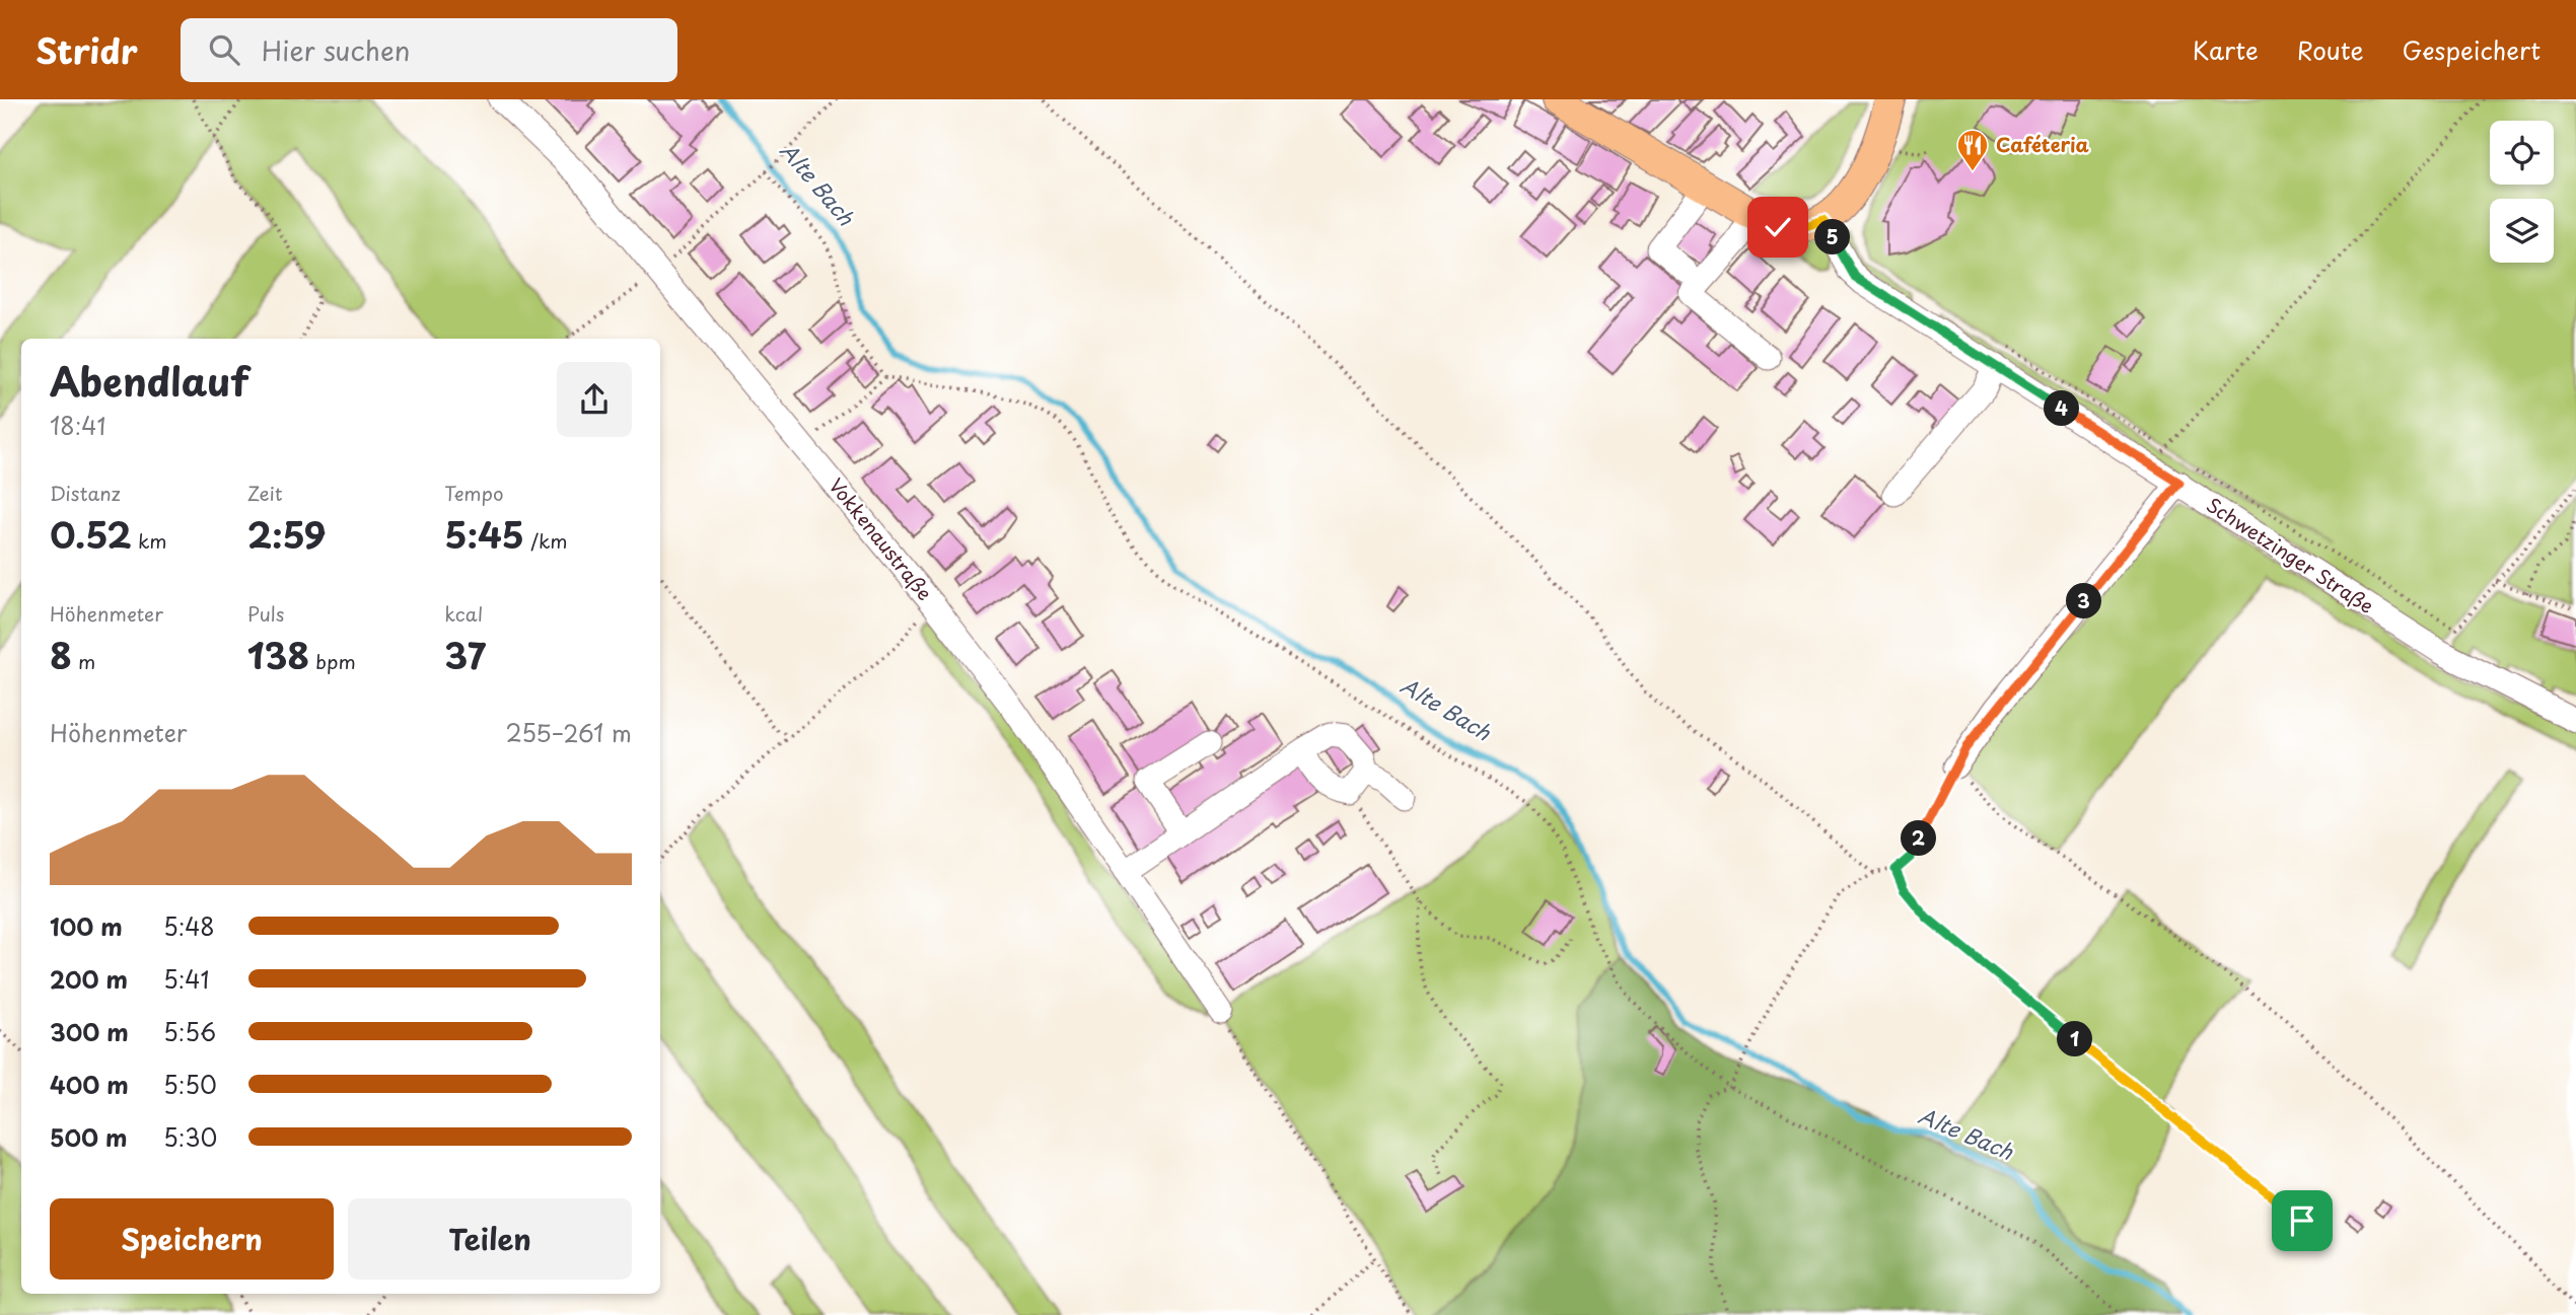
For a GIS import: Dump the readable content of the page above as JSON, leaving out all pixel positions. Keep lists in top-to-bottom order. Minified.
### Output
{"streets":{"street":["Vokkenaustraße","Schwetzinger Straße"]},"water":["Alte Bach"],"places":{"restaurant":["Caféteria"]},"page":{"header":"Stridr","search":"Hier suchen","nav":["Karte","Route","Gespeichert"],"pins":["5","4","3","2","1"],"heading":["Abendlauf","18:41"],"stats":[["Distanz","0.52 km"],["Zeit","2:59"],["Tempo","5:45 /km"],["Höhenmeter","8 m"],["Puls","138 bpm"],["kcal","37"]],"chart":["Höhenmeter","255–261 m"],"list":[{"name":"100 m","note":"5:48"},{"name":"200 m","note":"5:41"},{"name":"300 m","note":"5:56"},{"name":"400 m","note":"5:50"},{"name":"500 m","note":"5:30"}],"buttons":["Speichern","Teilen"]}}
